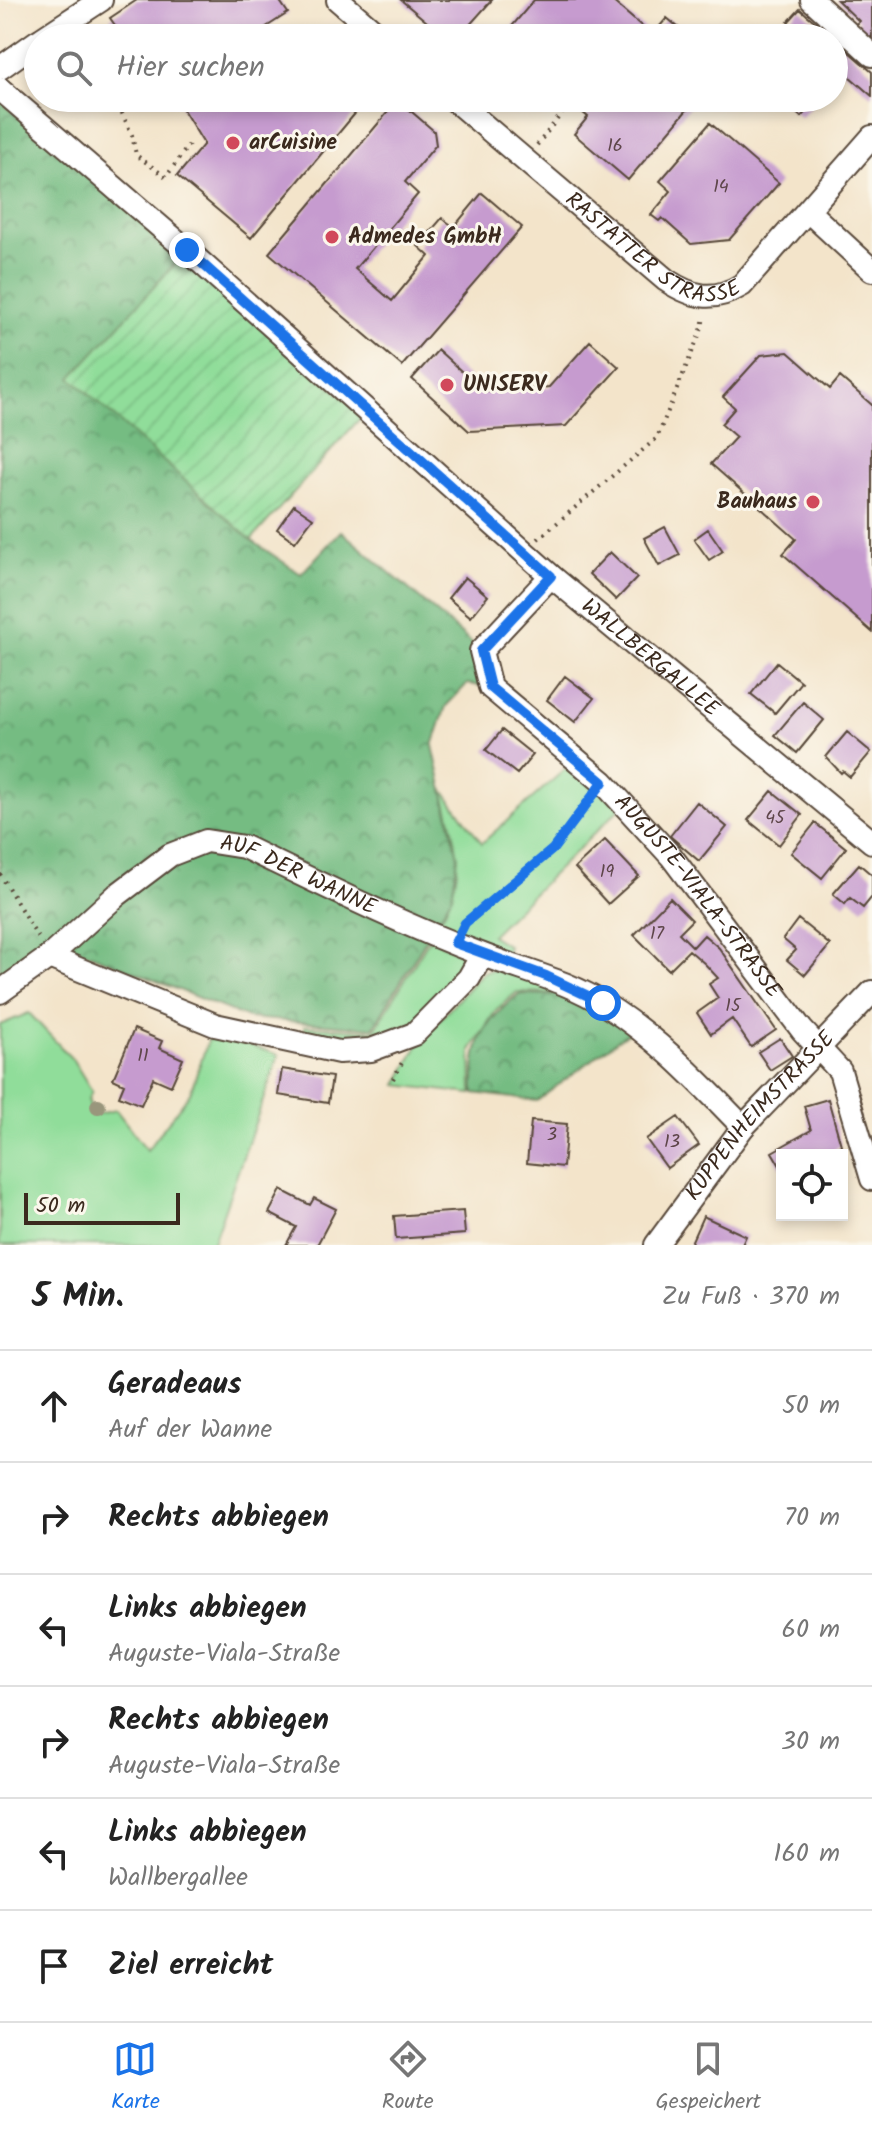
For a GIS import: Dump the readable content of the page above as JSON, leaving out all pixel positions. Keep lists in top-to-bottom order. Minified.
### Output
{"streets":{"street":["RASTATTER STRASSE","WALLBERGALLEE","AUF DER WANNE","AUGUSTE-VIALA-STRASSE","KUPPENHEIMSTRASSE"]},"crossings":[["WALLBERGALLEE","AUGUSTE-VIALA-STRASSE"],["AUF DER WANNE","KUPPENHEIMSTRASSE"],["AUGUSTE-VIALA-STRASSE","KUPPENHEIMSTRASSE"]],"places":["arCuisine","Admedes GmbH","UNISERV","Bauhaus"],"house_numbers":["16","14","45","19","17","15","11","3","13"],"scale_bar":"50 m","page":{"search":"Hier suchen","scale":"50 m","heading":["5 Min.","Zu Fuß · 370 m"],"list":[["Geradeaus","Auf der Wanne","50 m"],["Rechts abbiegen","70 m"],["Links abbiegen","Auguste-Viala-Straße","60 m"],["Rechts abbiegen","Auguste-Viala-Straße","30 m"],["Links abbiegen","Wallbergallee","160 m"],"Ziel erreicht"],"nav":["Karte","Route","Gespeichert"]}}
